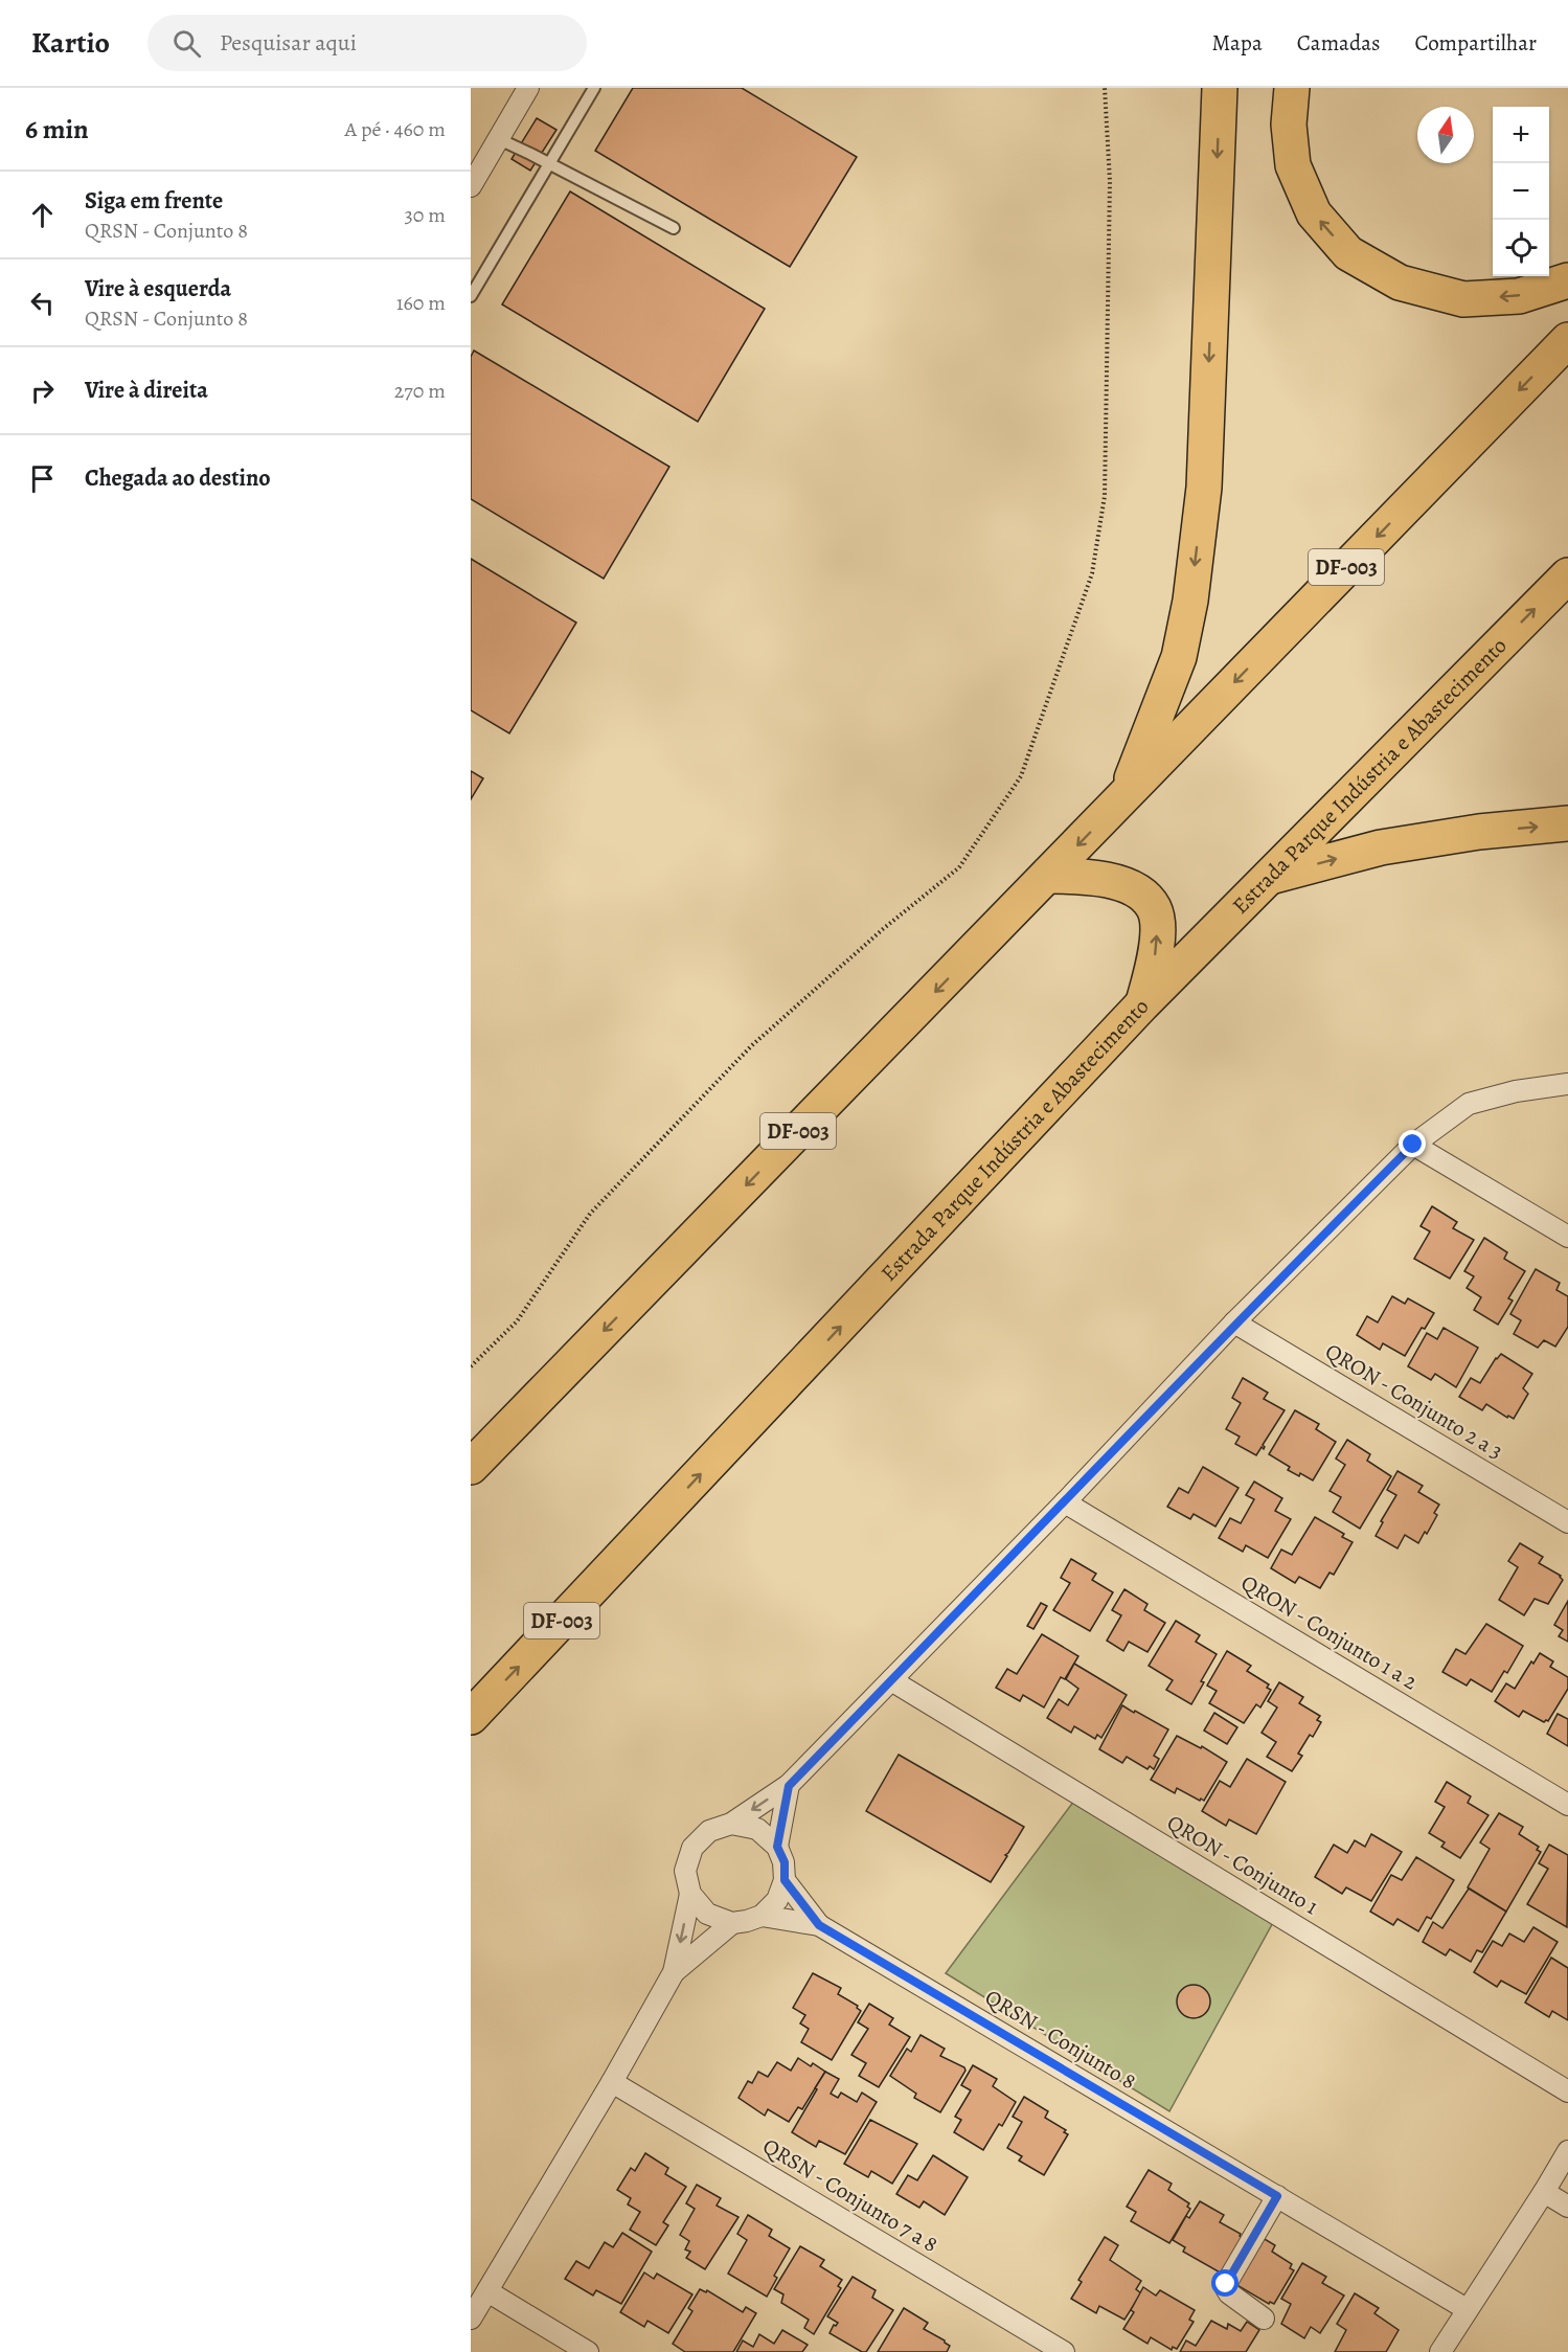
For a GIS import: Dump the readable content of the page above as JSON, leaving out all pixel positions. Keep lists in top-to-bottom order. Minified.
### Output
{"streets":{"highway":["DF-003","Estrada Parque Indústria e Abastecimento"],"street":["QRON - Conjunto 2 a 3","QRON - Conjunto 1 a 2","QRON - Conjunto 1","QRSN - Conjunto 8","QRSN - Conjunto 7 a 8"]},"north":"top","page":{"header":"Kartio","search":"Pesquisar aqui","nav":["Mapa","Camadas","Compartilhar"],"heading":["6 min","A pé · 460 m"],"map_buttons":["+","−"],"list":[["Siga em frente","QRSN - Conjunto 8","30 m"],["Vire à esquerda","QRSN - Conjunto 8","160 m"],["Vire à direita","270 m"],"Chegada ao destino"]}}
